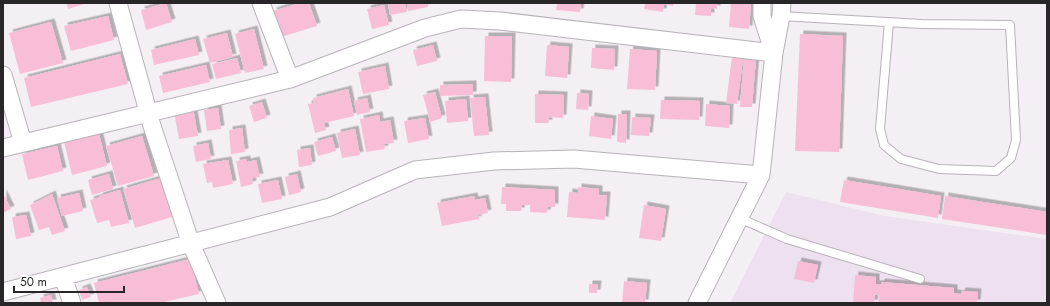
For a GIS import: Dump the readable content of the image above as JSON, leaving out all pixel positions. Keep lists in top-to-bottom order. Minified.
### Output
{"scale_bar":"50 m"}
